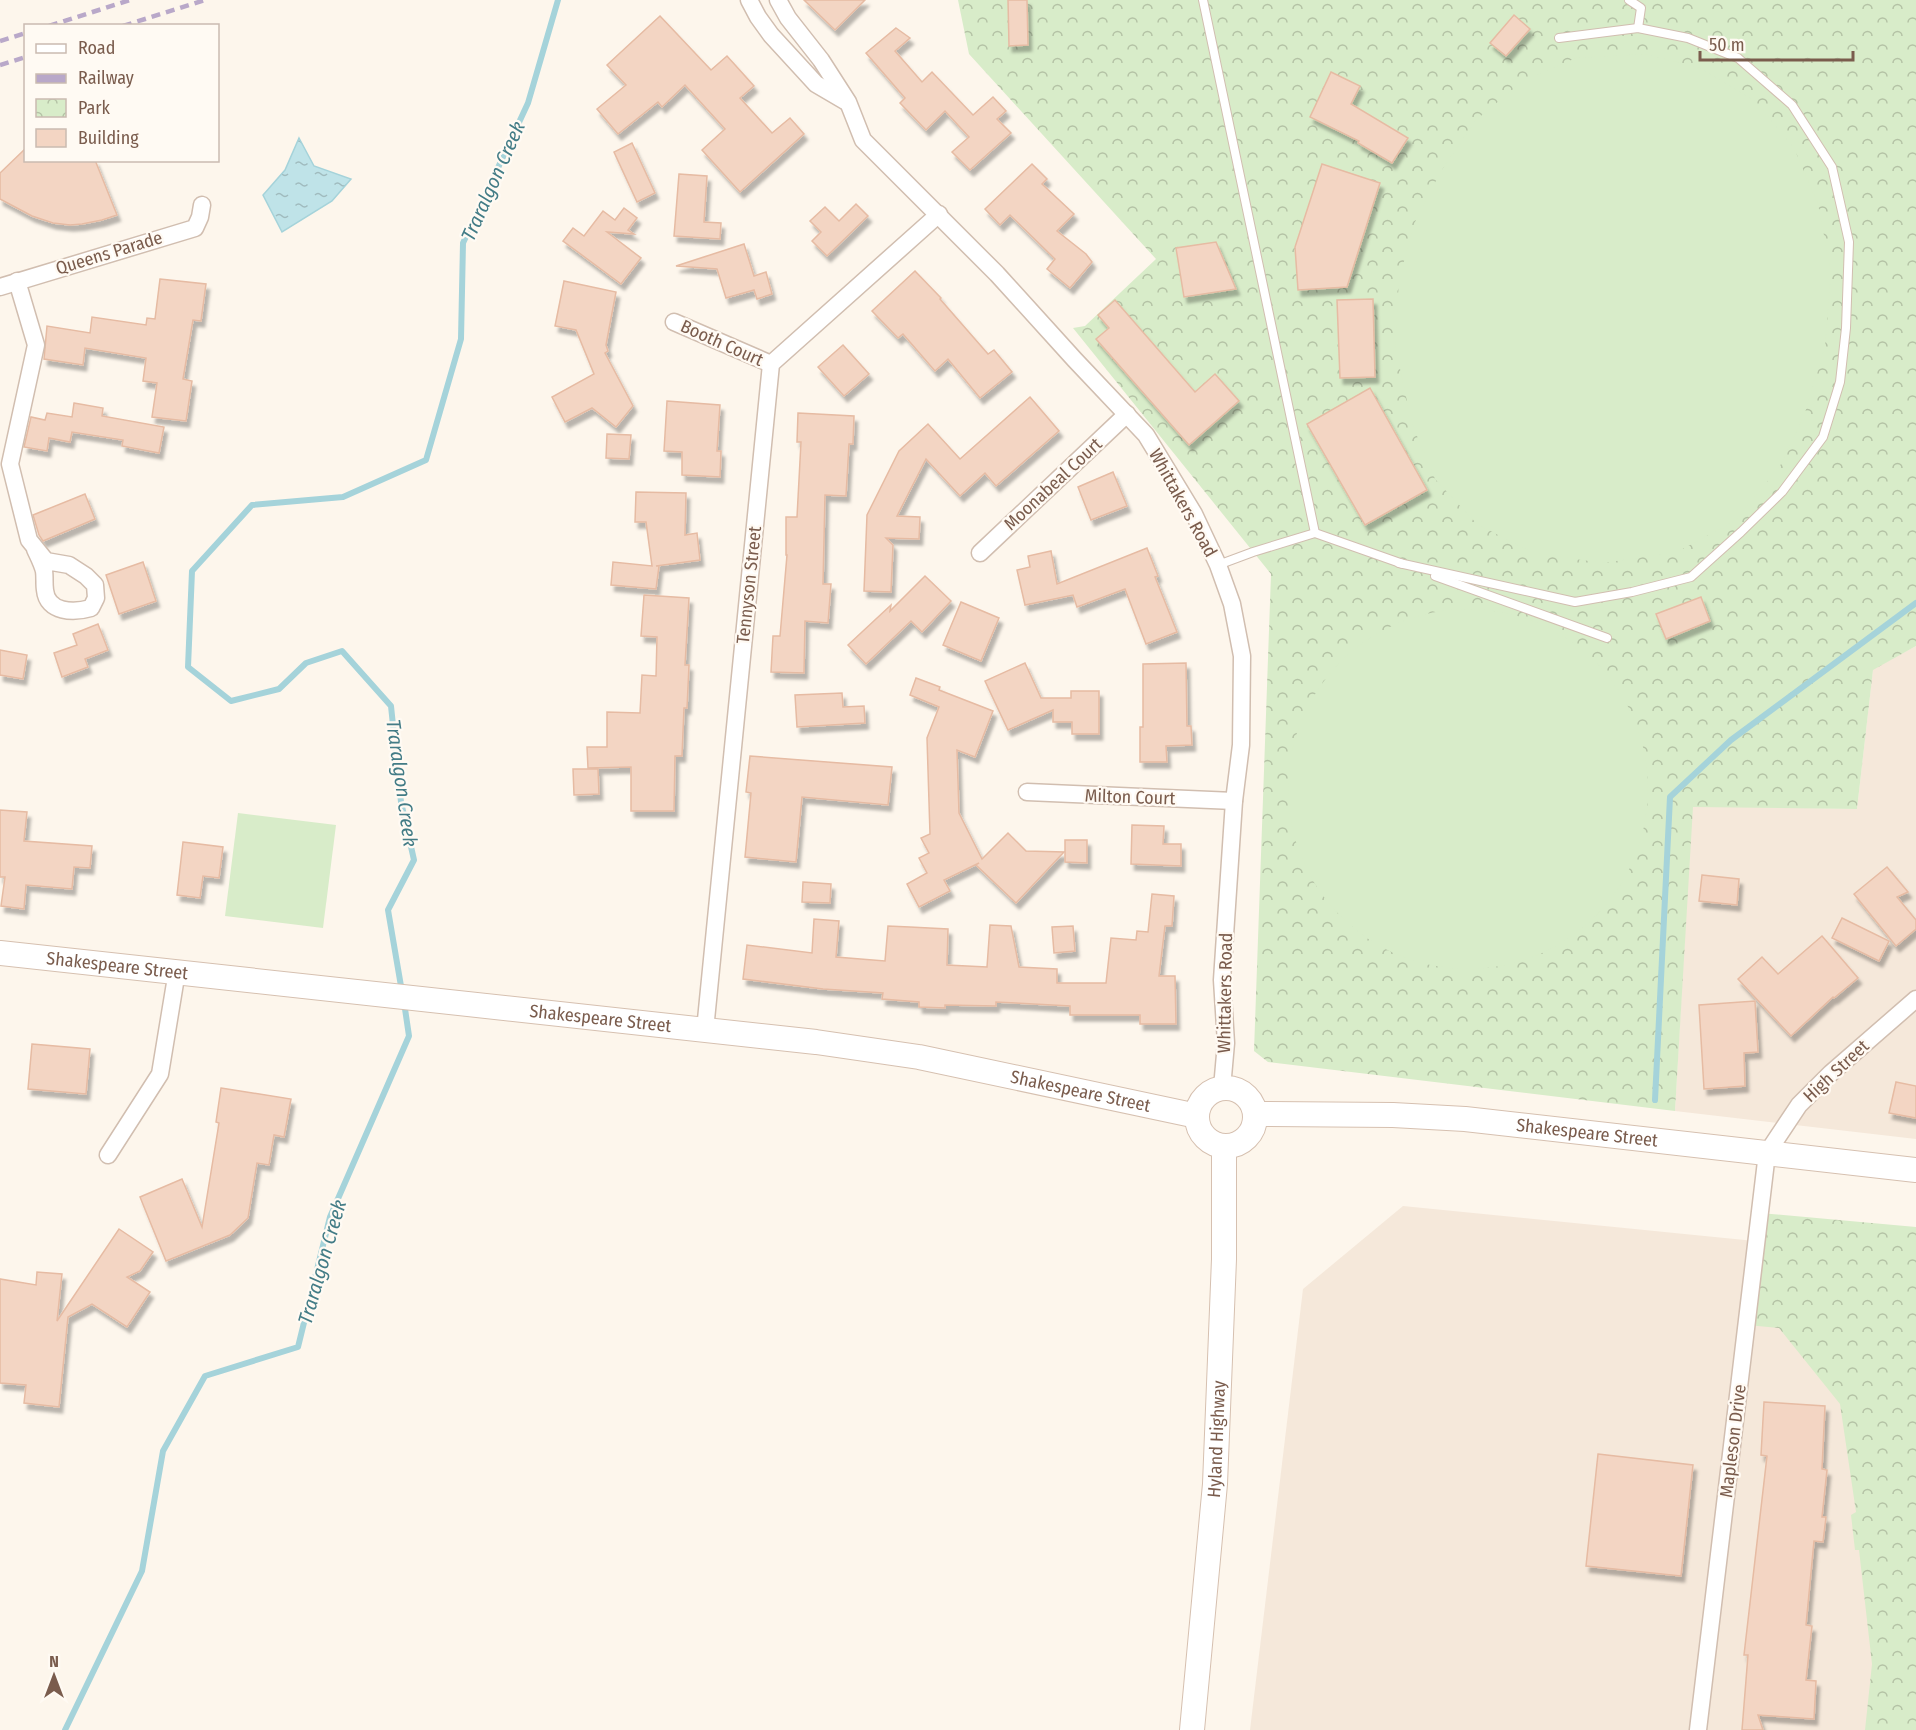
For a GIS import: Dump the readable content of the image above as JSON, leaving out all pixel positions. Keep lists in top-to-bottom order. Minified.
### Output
{"streets":{"main road":["Shakespeare Street","Hyland Highway"],"street":["Queens Parade","Booth Court","Moonabeal Court","Whittakers Road","Tennyson Street","Milton Court","High Street","Mapleson Drive"]},"crossings":[["Booth Court","Tennyson Street"],["Moonabeal Court","Whittakers Road"],["Whittakers Road","Milton Court"],["Whittakers Road","Shakespeare Street"],["Whittakers Road","Hyland Highway"],["Tennyson Street","Shakespeare Street"],["Shakespeare Street","High Street"],["Shakespeare Street","Hyland Highway"],["Shakespeare Street","Mapleson Drive"],["High Street","Mapleson Drive"]],"water":["Traralgon Creek"],"legend":["Road","Railway","Park","Building"],"scale_bar":"50 m","north":"top"}
